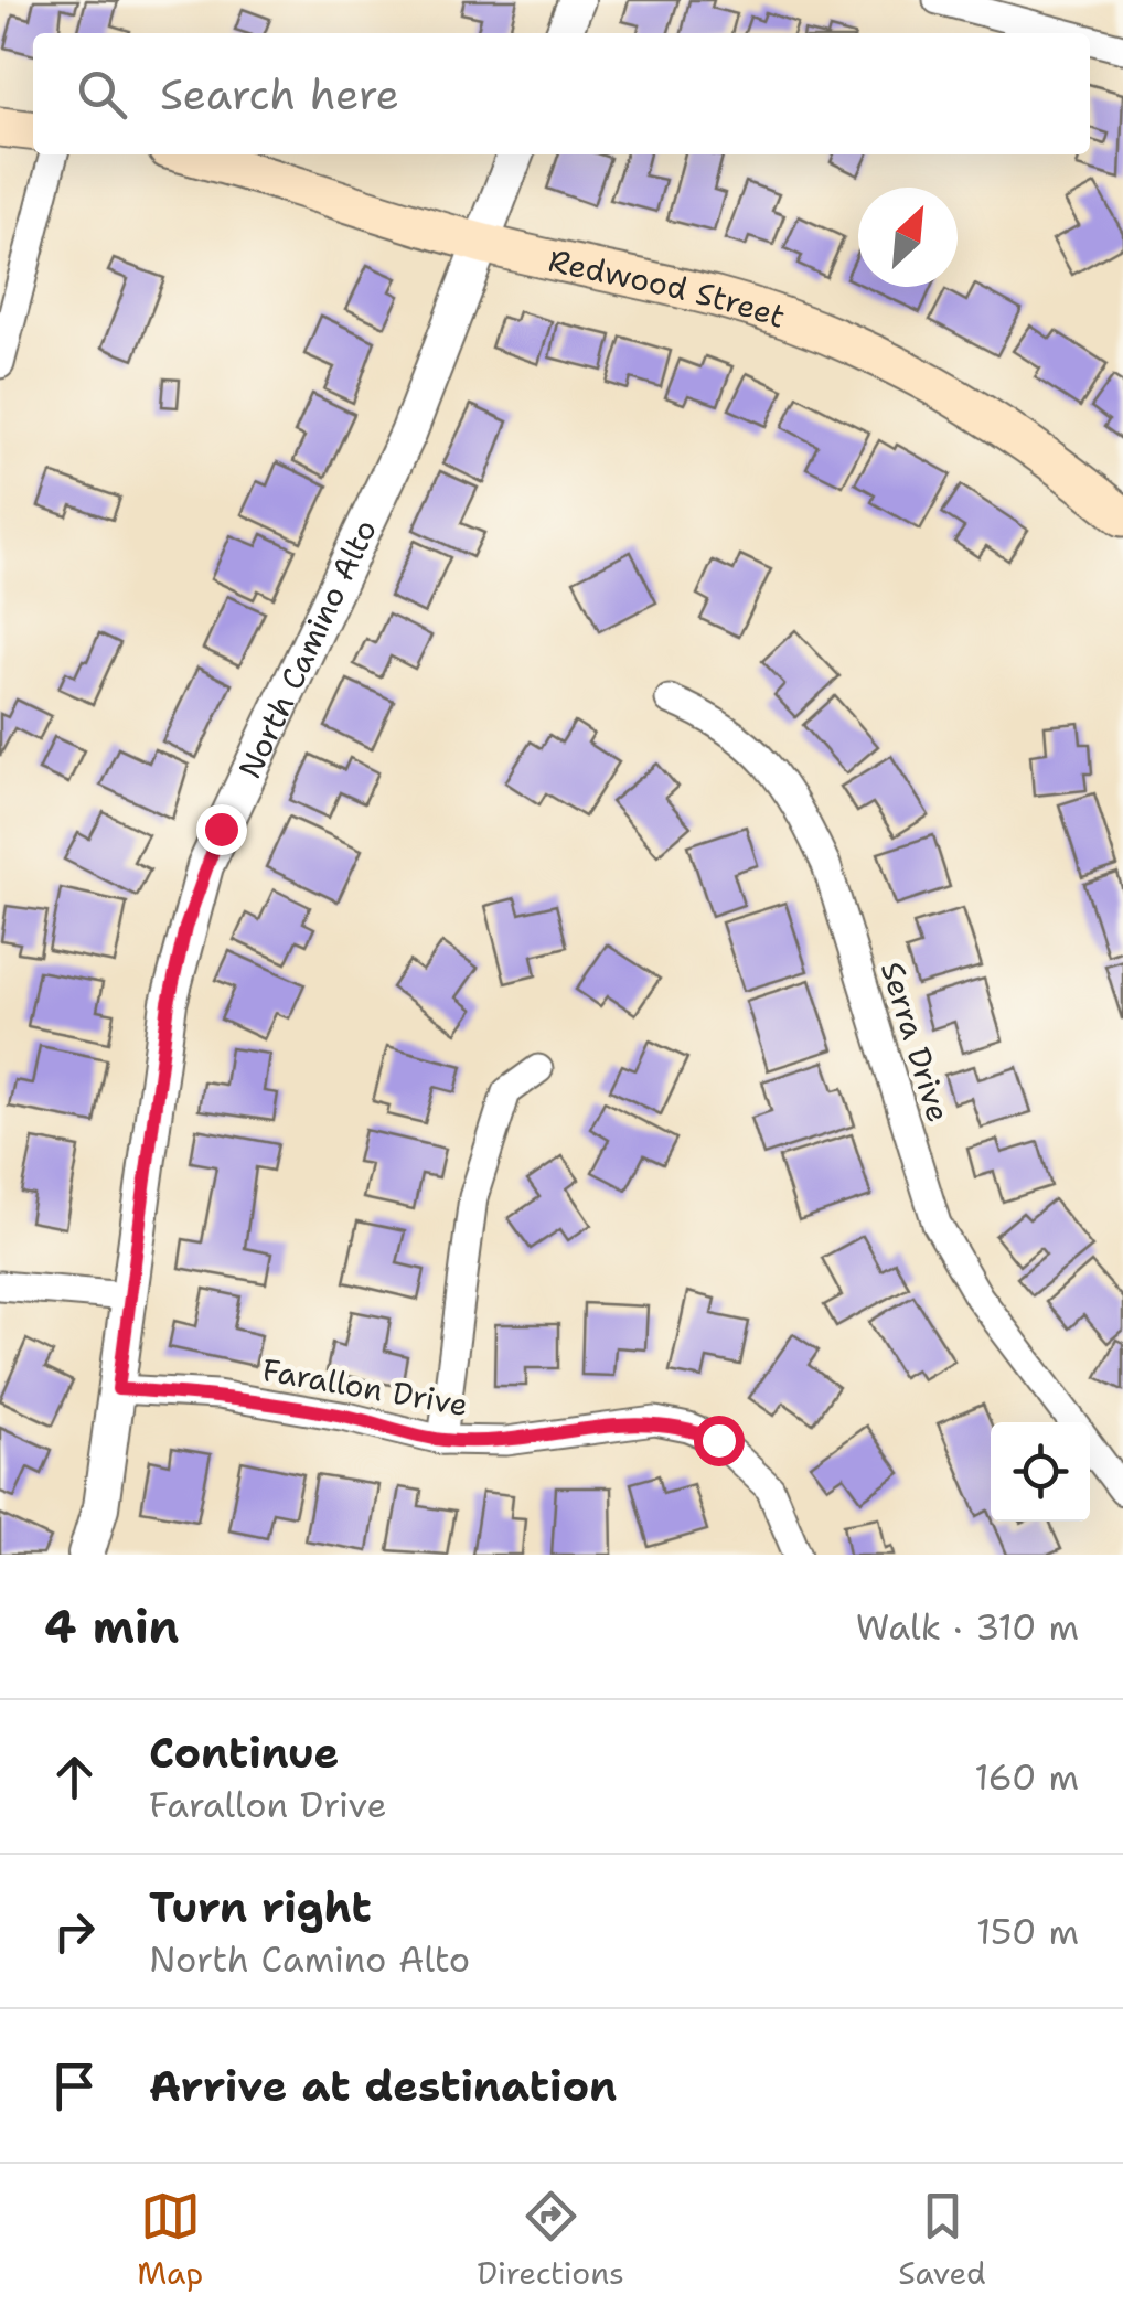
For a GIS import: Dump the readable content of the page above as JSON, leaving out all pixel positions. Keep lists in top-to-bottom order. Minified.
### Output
{"streets":{"main road":["Redwood Street"],"street":["North Camino Alto","Serra Drive","Farallon Drive"]},"crossings":[["Redwood Street","North Camino Alto"],["North Camino Alto","Farallon Drive"]],"north":"top right","page":{"search":"Search here","heading":["4 min","Walk · 310 m"],"list":[["Continue","Farallon Drive","160 m"],["Turn right","North Camino Alto","150 m"],"Arrive at destination"],"nav":["Map","Directions","Saved"]}}
